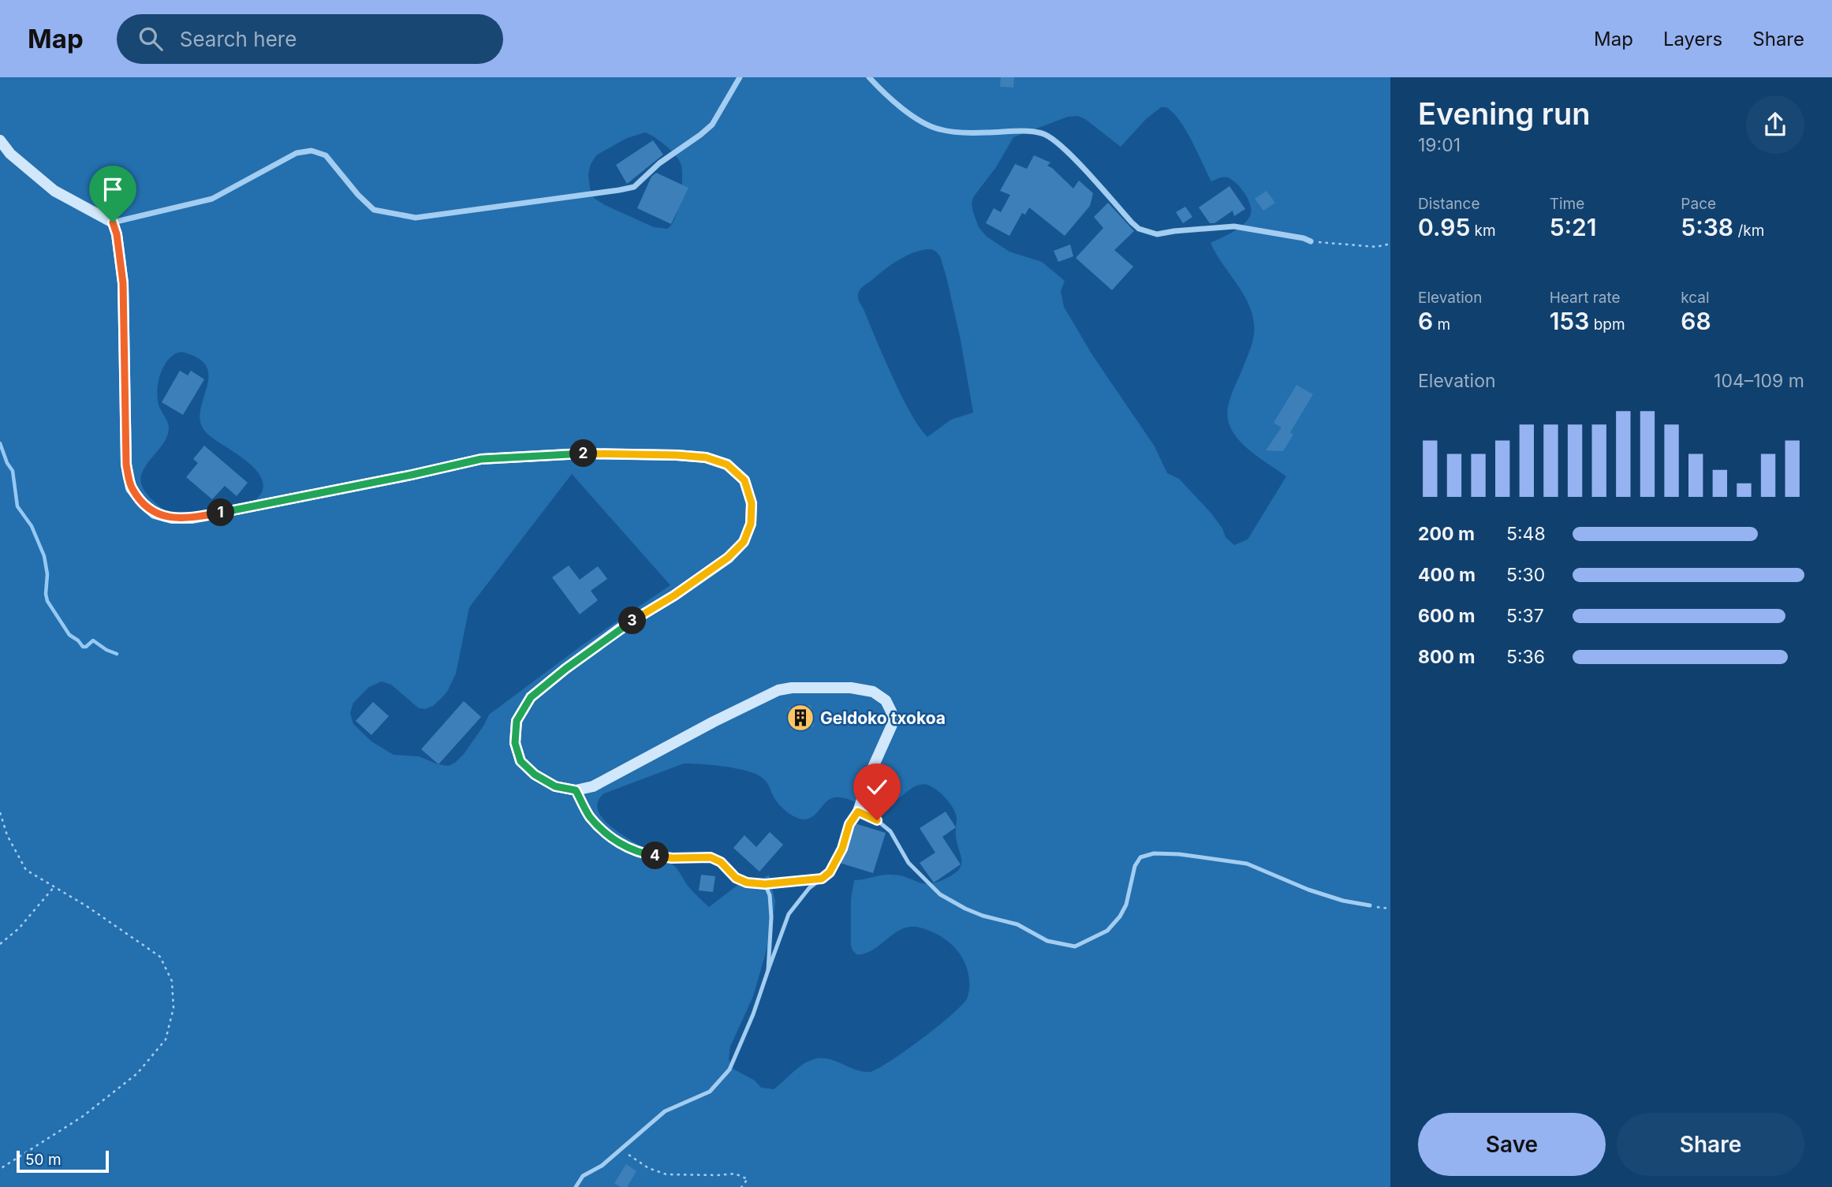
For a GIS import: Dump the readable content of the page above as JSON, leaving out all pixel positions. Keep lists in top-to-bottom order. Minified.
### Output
{"places":{"building":["Geldoko txokoa"]},"scale_bar":"50 m","page":{"header":"Map","search":"Search here","nav":["Map","Layers","Share"],"heading":["Evening run","19:01"],"stats":[["Distance","0.95 km"],["Time","5:21"],["Pace","5:38 /km"],["Elevation","6 m"],["Heart rate","153 bpm"],["kcal","68"]],"chart":["Elevation","104–109 m"],"pins":["2","1","3","4"],"list":[{"name":"200 m","note":"5:48"},{"name":"400 m","note":"5:30"},{"name":"600 m","note":"5:37"},{"name":"800 m","note":"5:36"}],"buttons":["Save","Share"],"scale":"50 m"}}
